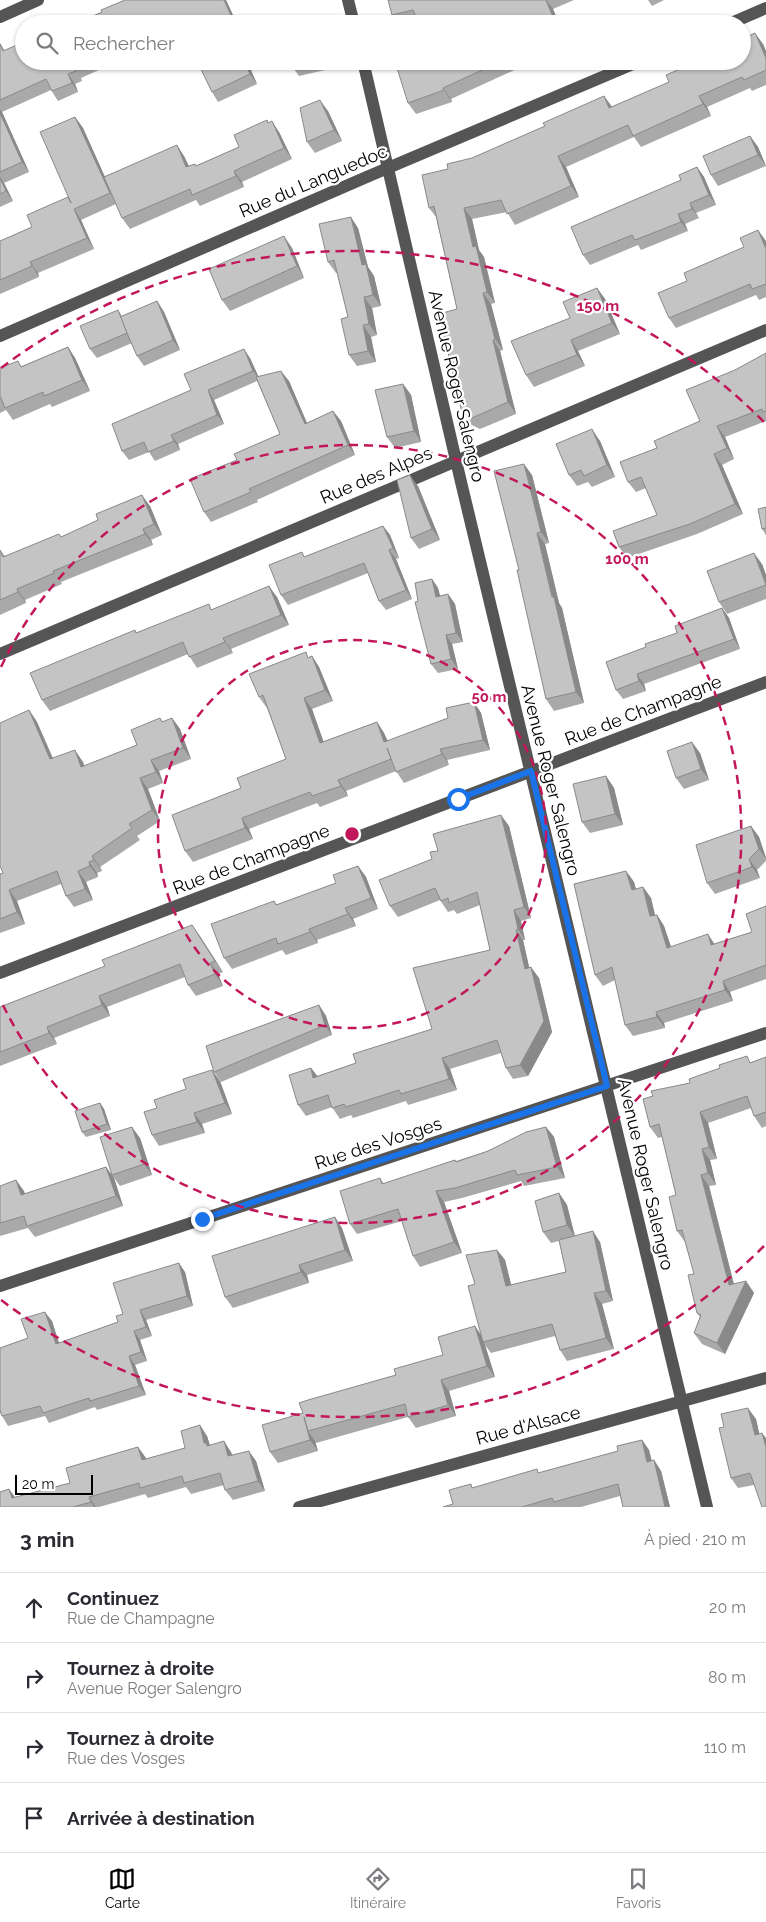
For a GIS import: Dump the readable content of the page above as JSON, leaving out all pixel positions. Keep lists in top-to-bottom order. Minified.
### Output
{"streets":{"street":["Rue du Languedoc","Avenue Roger Salengro","Rue des Alpes","Rue de Champagne","Rue des Vosges","Rue d'Alsace"]},"crossings":[["Rue du Languedoc","Avenue Roger Salengro"],["Avenue Roger Salengro","Rue des Alpes"],["Avenue Roger Salengro","Rue de Champagne"],["Avenue Roger Salengro","Rue des Vosges"],["Avenue Roger Salengro","Rue d'Alsace"]],"scale_bar":"20 m","page":{"search":"Rechercher","scale":"20 m","heading":["3 min","À pied · 210 m"],"list":[["Continuez","Rue de Champagne","20 m"],["Tournez à droite","Avenue Roger Salengro","80 m"],["Tournez à droite","Rue des Vosges","110 m"],"Arrivée à destination"],"nav":["Carte","Itinéraire","Favoris"]},"rings":["150 m","100 m","50 m"]}
